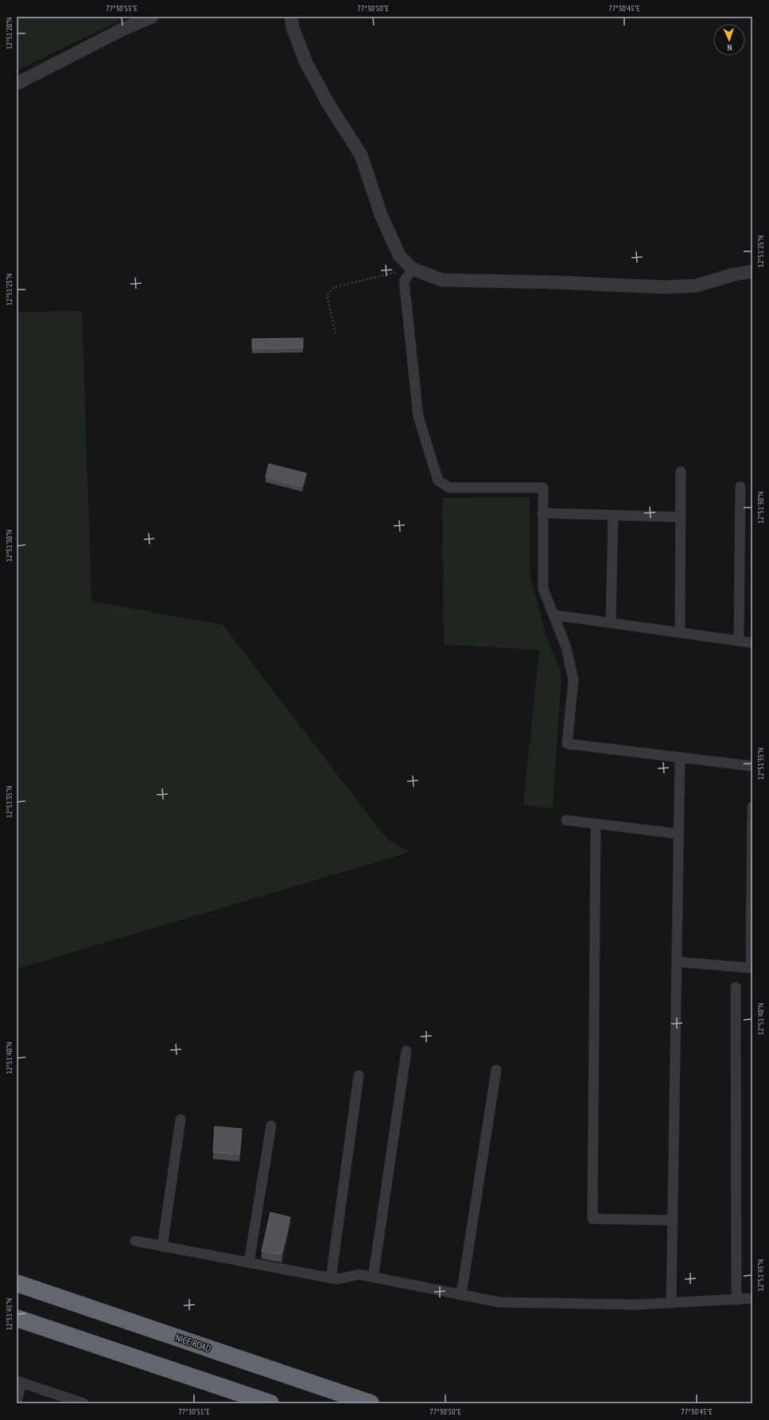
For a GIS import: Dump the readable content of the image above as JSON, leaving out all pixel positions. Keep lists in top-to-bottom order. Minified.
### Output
{"streets":{"highway":["NICE ROAD"]},"north":"bottom","coordinates":["77°30'55\"E","77°30'50\"E","77°30'45\"E","12°51'20\"N","12°51'25\"N","12°51'30\"N","12°51'35\"N","12°51'40\"N","12°51'45\"N"]}
